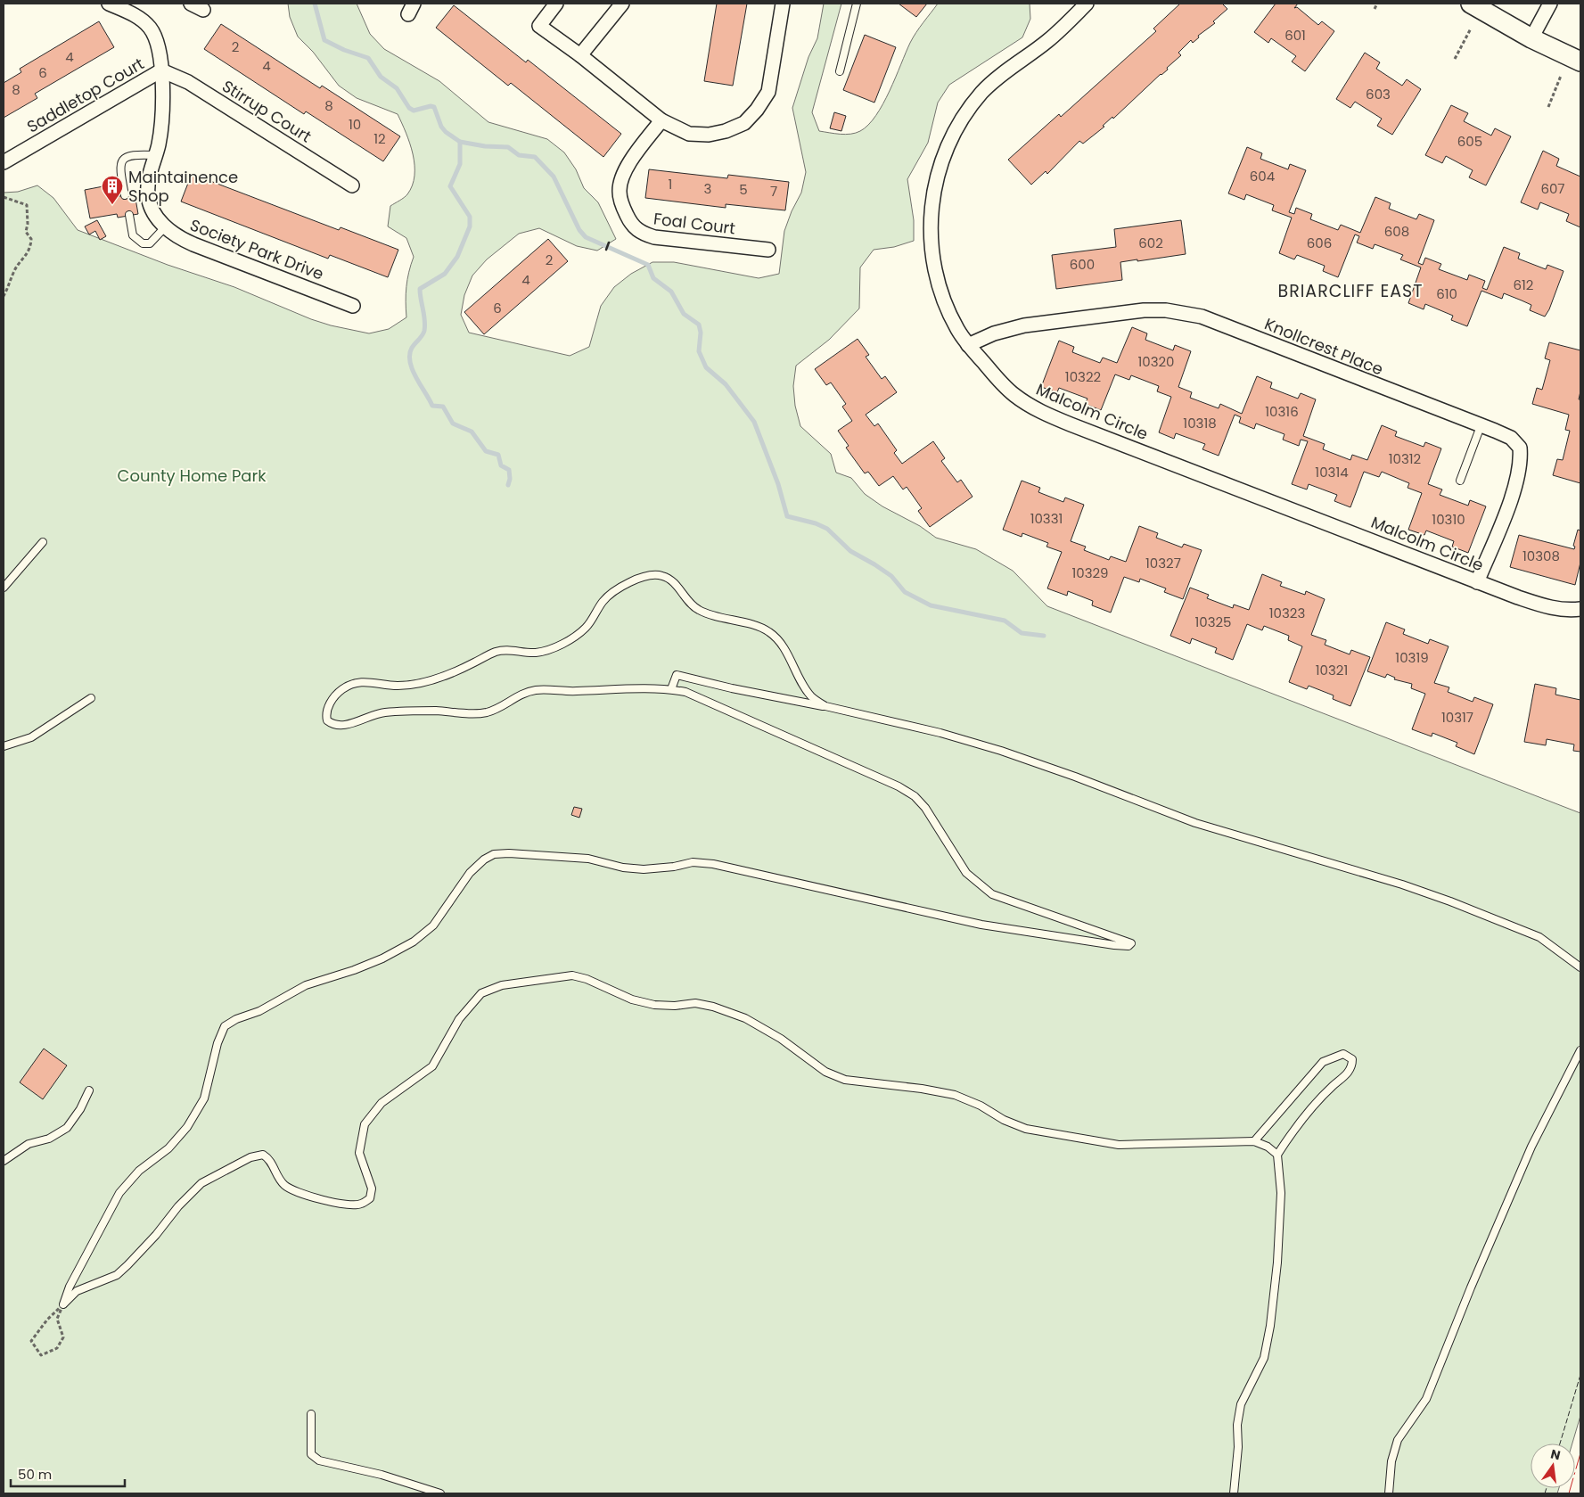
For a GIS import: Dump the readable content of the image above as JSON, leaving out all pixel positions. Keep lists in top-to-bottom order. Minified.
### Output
{"streets":{"street":["Saddletop Court","Stirrup Court","Foal Court","Society Park Drive","Knollcrest Place","Malcolm Circle"]},"crossings":[["Saddletop Court","Stirrup Court"],["Saddletop Court","Society Park Drive"],["Stirrup Court","Society Park Drive"],["Knollcrest Place","Malcolm Circle"]],"districts":["BRIARCLIFF EAST"],"parks":["County Home Park"],"places":{"building":["Maintainence Shop"]},"house_numbers":["601","2","4","4","6","8","603","8","10","12","605","604","1","3","607","5","7","608","602","606","2","600","4","612","610","6","10320","10322","10316","10318","10312","10314","10331","10310","10308","10327","10329","10323","10325","10319","10321","10317"],"scale_bar":"50 m","north":"top"}
